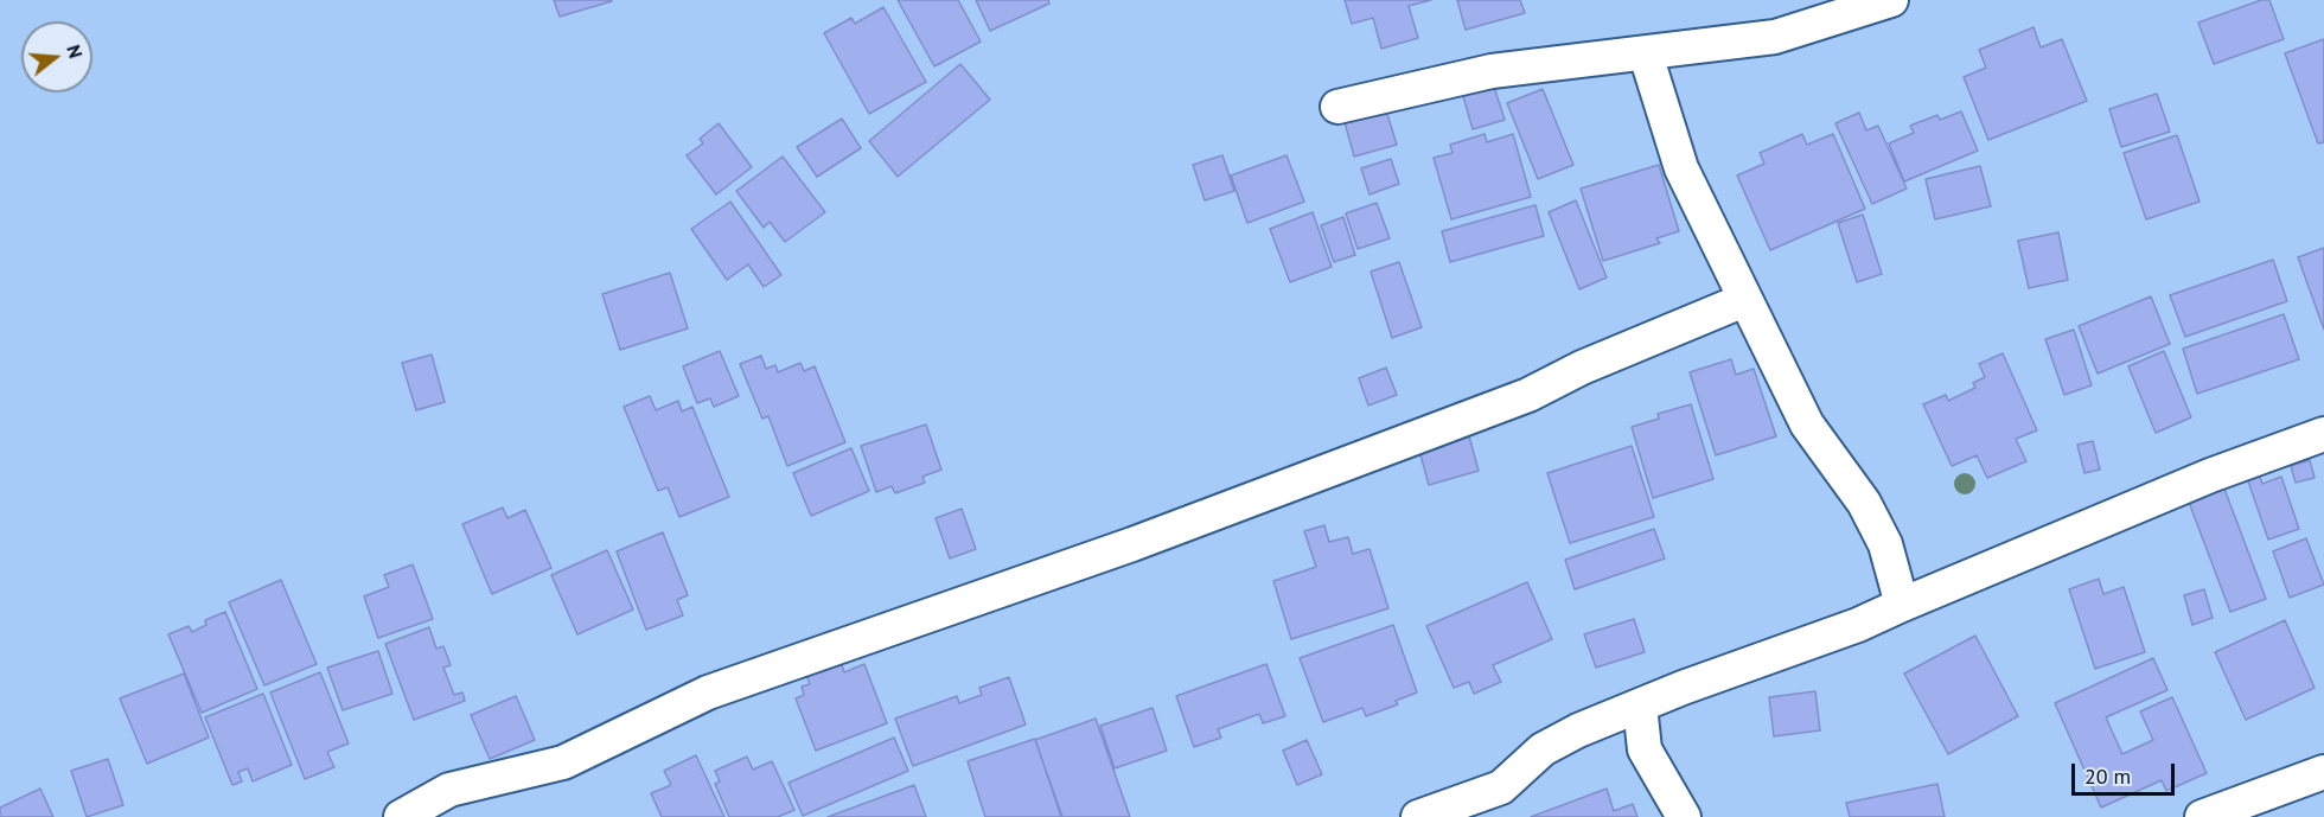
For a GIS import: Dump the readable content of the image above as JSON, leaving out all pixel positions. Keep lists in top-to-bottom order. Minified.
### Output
{"scale_bar":"20 m","north":"right"}
